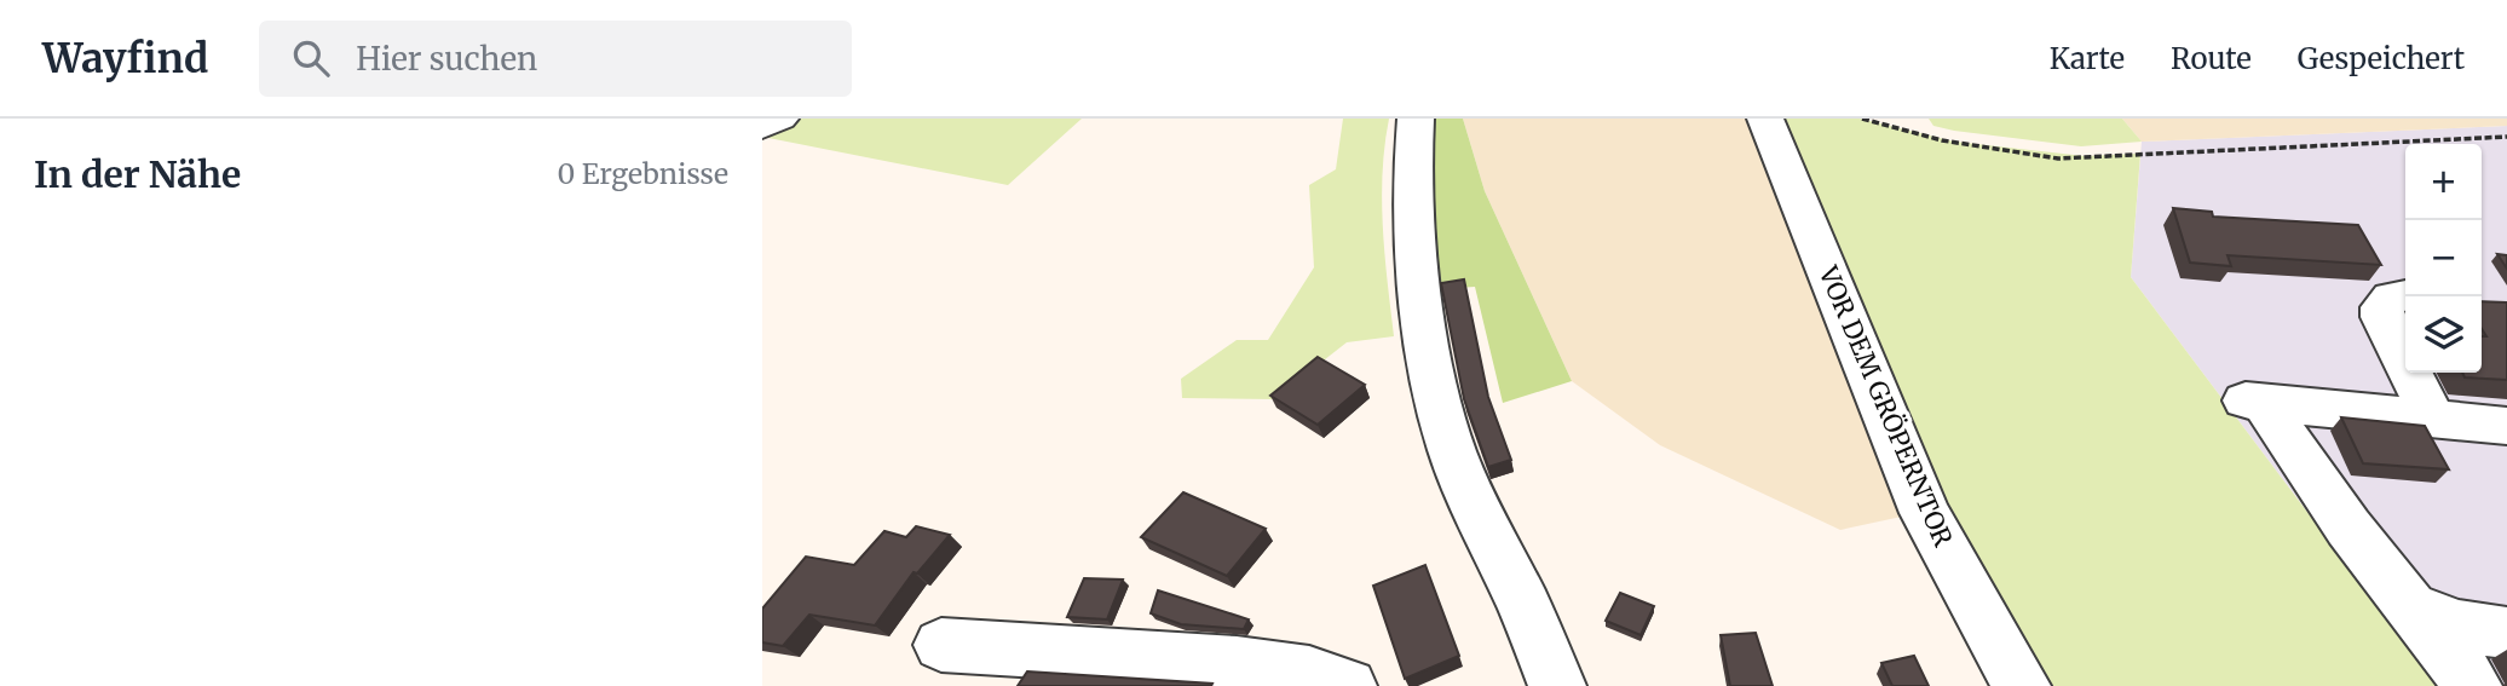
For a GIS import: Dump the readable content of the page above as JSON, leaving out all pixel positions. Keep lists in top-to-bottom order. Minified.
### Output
{"streets":{"street":["VOR DEM GRÖPERNTOR"]},"page":{"header":"Wayfind","search":"Hier suchen","nav":["Karte","Route","Gespeichert"],"heading":["In der Nähe","0 Ergebnisse"],"map_buttons":["+","−"]}}
